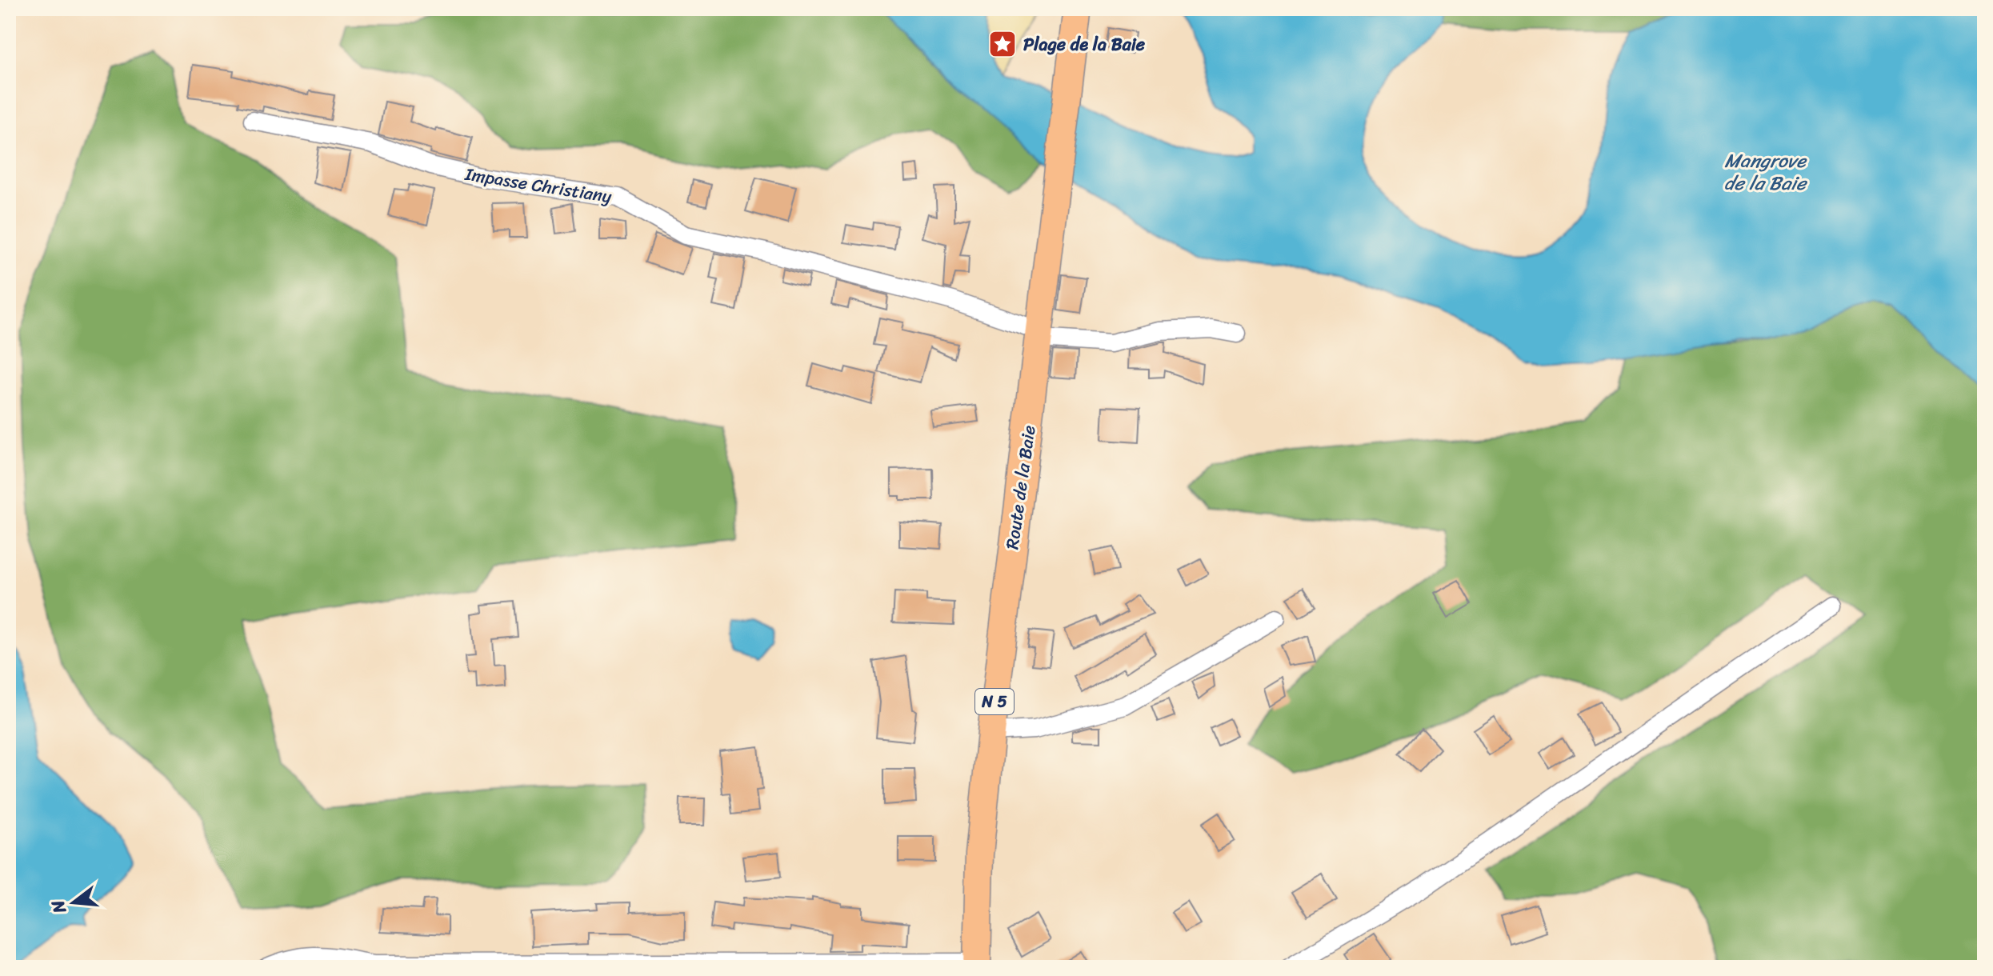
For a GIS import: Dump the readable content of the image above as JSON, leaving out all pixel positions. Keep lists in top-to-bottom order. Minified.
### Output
{"streets":{"main road":["Route de la Baie","N 5"],"street":["Impasse Christiany"]},"crossings":[["Impasse Christiany","Route de la Baie"]],"water":["Mangrove de la Baie"],"places":{"place":["Plage de la Baie"]},"north":"left"}
